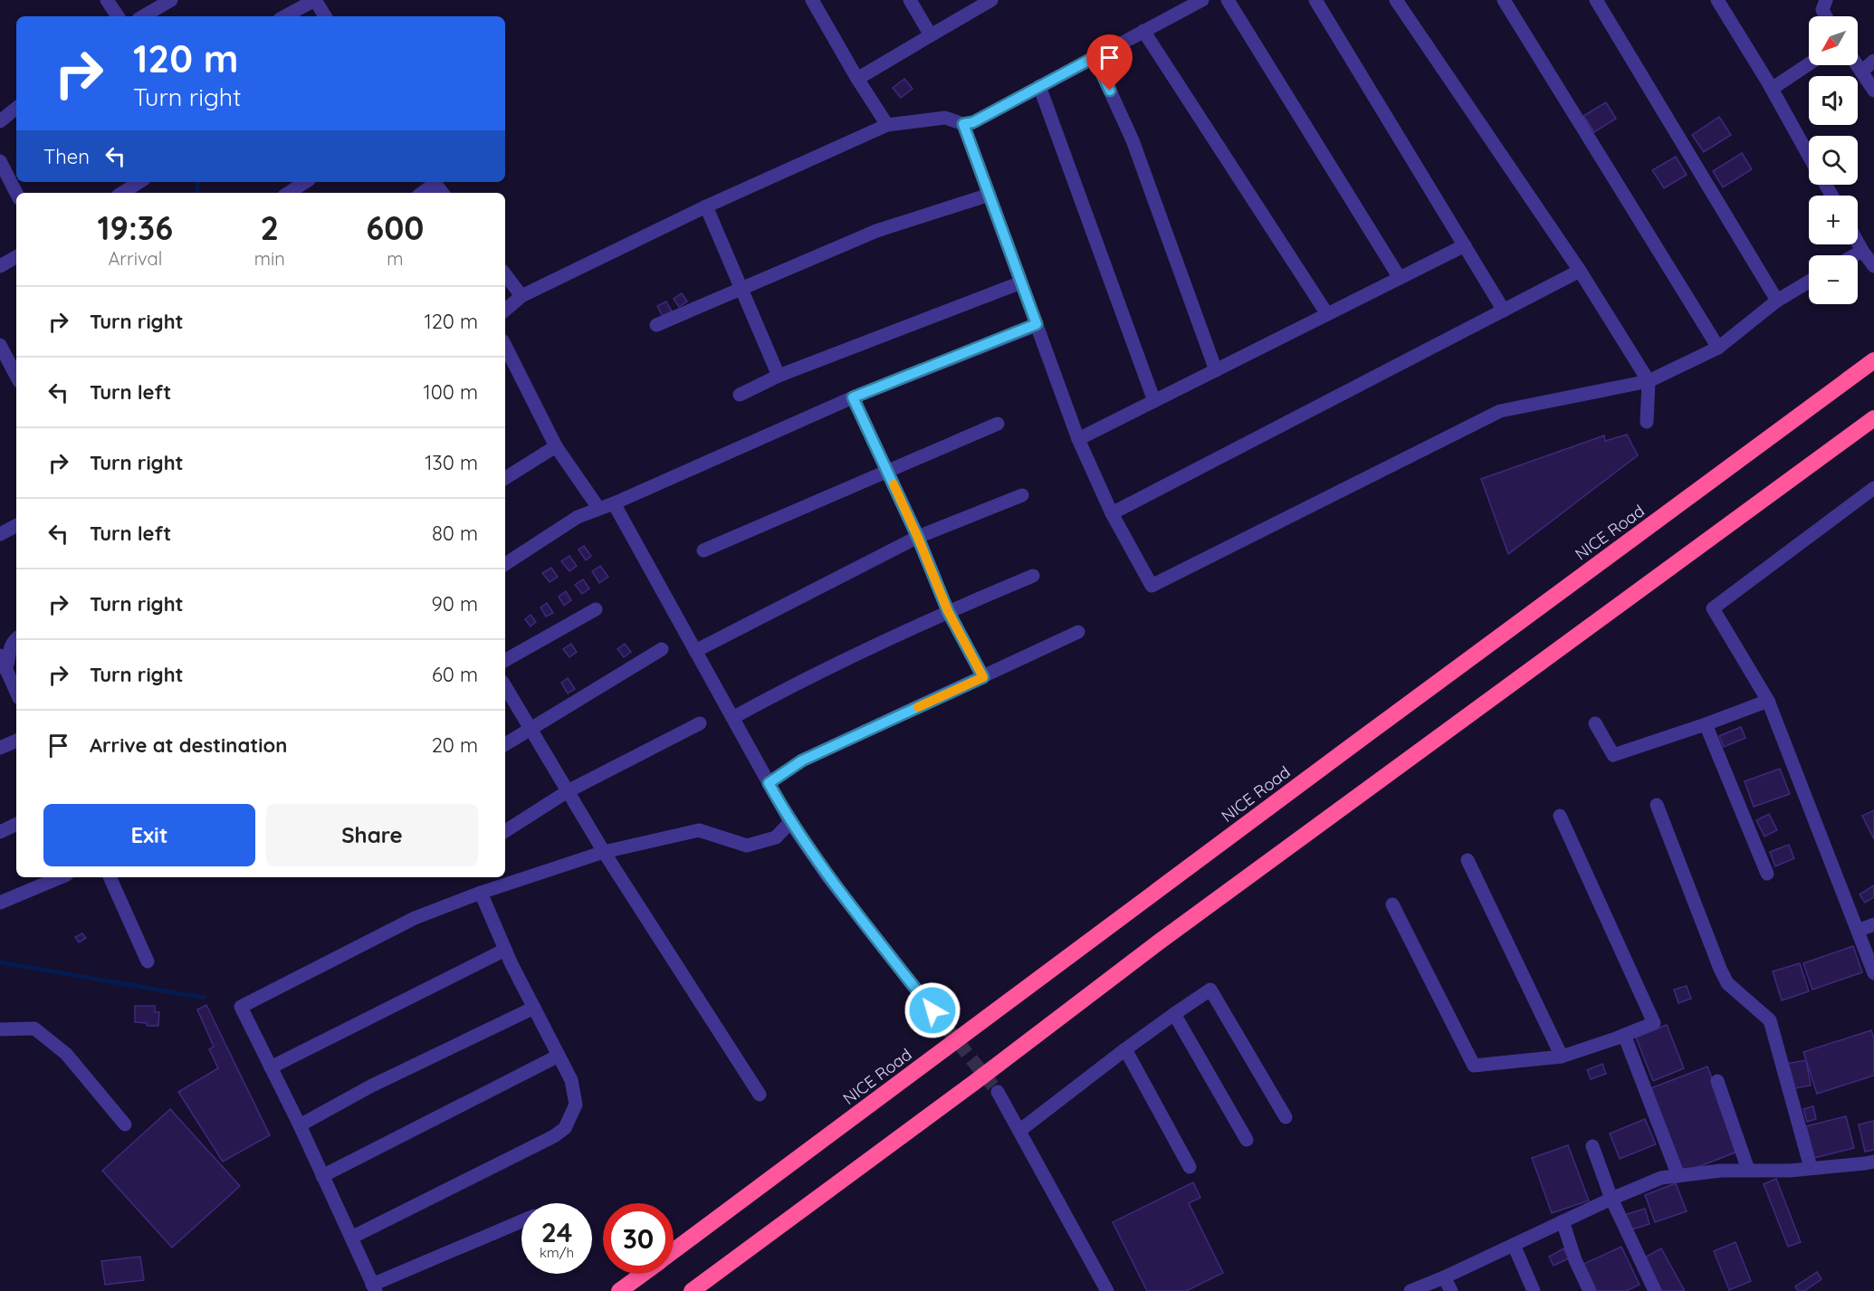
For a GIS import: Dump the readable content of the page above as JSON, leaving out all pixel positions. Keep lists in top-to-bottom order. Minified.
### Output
{"streets":{"highway":["NICE Road"]},"north":"bottom left","page":{"map_buttons":["+","−"],"turn":["120 m","Turn right"],"then":"Then","eta":["19:36","Arrival","2","min","600","m"],"list":[{"name":"Turn right","value":"120 m"},{"name":"Turn left","value":"100 m"},{"name":"Turn right","value":"130 m"},{"name":"Turn left","value":"80 m"},{"name":"Turn right","value":"90 m"},{"name":"Turn right","value":"60 m"},{"name":"Arrive at destination","value":"20 m"}],"buttons":["Exit","Share"],"speed":"24 km/h","limit":"30"}}
